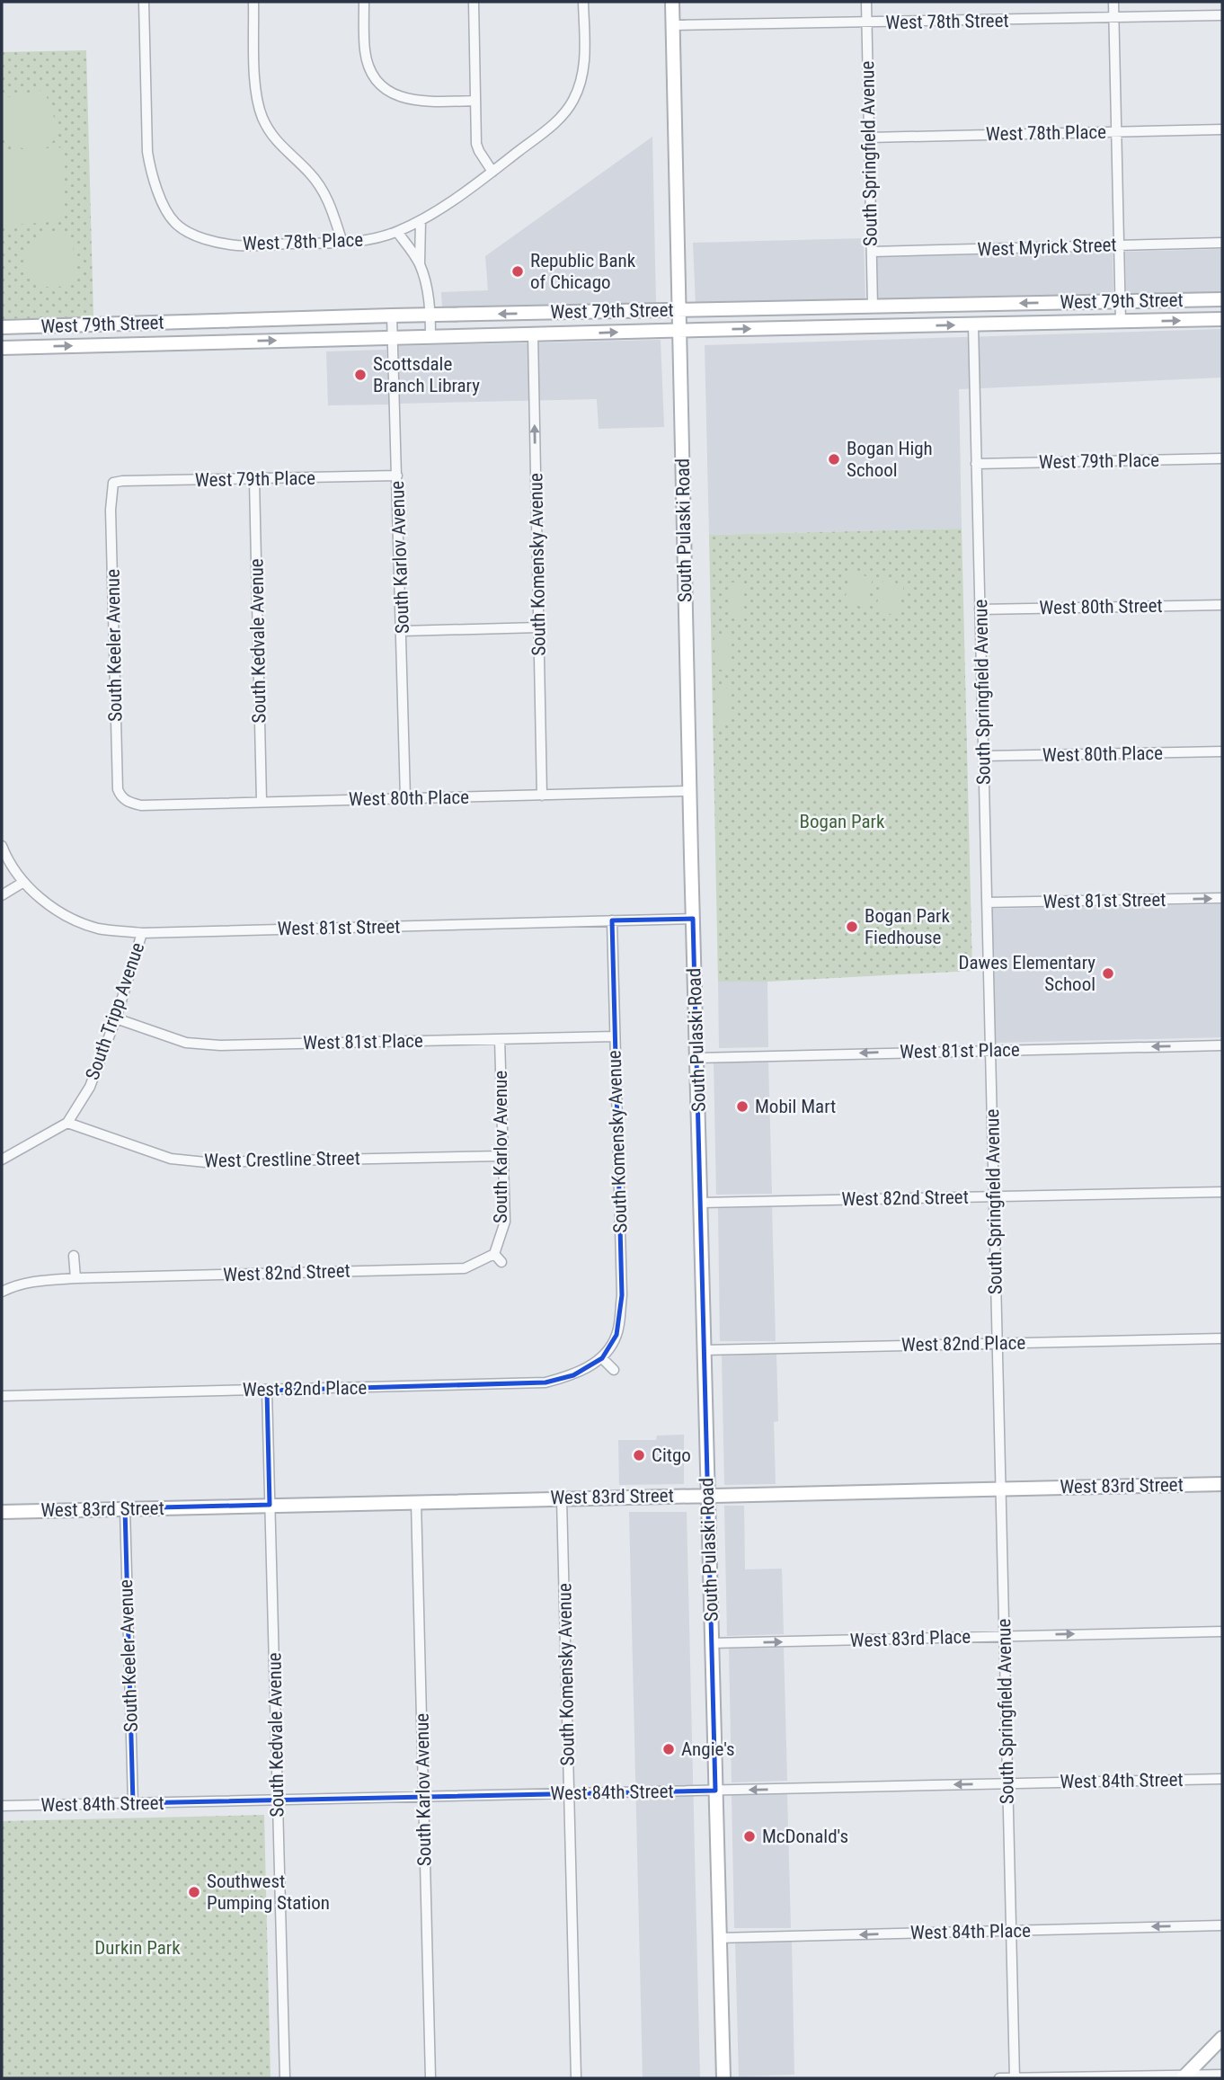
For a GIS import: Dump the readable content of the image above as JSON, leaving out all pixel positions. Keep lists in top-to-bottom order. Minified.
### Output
{"streets":{"main road":["West 79th Street","South Pulaski Road","West 83rd Street"],"street":["West 78th Street","West 78th Place","South Springfield Avenue","West Myrick Street","West 79th Place","South Karlov Avenue","South Komensky Avenue","West 80th Street","South Kedvale Avenue","South Keeler Avenue","West 80th Place","West 81st Street","South Tripp Avenue","West 81st Place","West Crestline Street","West 82nd Street","West 82nd Place","West 83rd Place","West 84th Street","West 84th Place"]},"crossings":[["West 78th Street","South Springfield Avenue"],["West 78th Street","South Pulaski Road"],["West 78th Place","South Springfield Avenue"],["South Springfield Avenue","West Myrick Street"],["South Springfield Avenue","West 79th Street"],["South Springfield Avenue","West 79th Place"],["South Springfield Avenue","West 80th Street"],["South Springfield Avenue","West 80th Place"],["South Springfield Avenue","West 81st Street"],["South Springfield Avenue","West 81st Place"],["South Springfield Avenue","West 82nd Street"],["South Springfield Avenue","West 82nd Place"],["South Springfield Avenue","West 83rd Street"],["South Springfield Avenue","West 83rd Place"],["South Springfield Avenue","West 84th Street"],["South Springfield Avenue","West 84th Place"],["West 79th Street","South Pulaski Road"],["West 79th Street","South Karlov Avenue"],["West 79th Street","South Komensky Avenue"],["West 79th Place","South Karlov Avenue"],["West 79th Place","South Kedvale Avenue"],["West 79th Place","South Keeler Avenue"],["South Pulaski Road","West 80th Place"],["South Pulaski Road","West 81st Street"],["South Pulaski Road","West 81st Place"],["South Pulaski Road","West 82nd Street"],["South Pulaski Road","West 82nd Place"],["South Pulaski Road","West 83rd Street"],["South Pulaski Road","West 83rd Place"],["South Pulaski Road","West 84th Street"],["South Pulaski Road","West 84th Place"],["South Karlov Avenue","West 80th Place"],["South Karlov Avenue","West 81st Place"],["South Karlov Avenue","West Crestline Street"],["South Karlov Avenue","West 82nd Street"],["South Karlov Avenue","West 83rd Street"],["South Karlov Avenue","West 84th Street"],["South Komensky Avenue","West 80th Place"],["South Komensky Avenue","West 81st Street"],["South Komensky Avenue","West 81st Place"],["South Komensky Avenue","West 82nd Place"],["South Komensky Avenue","West 83rd Street"],["South Komensky Avenue","West 84th Street"],["South Kedvale Avenue","West 80th Place"],["South Kedvale Avenue","West 82nd Place"],["South Kedvale Avenue","West 83rd Street"],["South Kedvale Avenue","West 84th Street"],["South Keeler Avenue","West 80th Place"],["South Keeler Avenue","West 83rd Street"],["South Keeler Avenue","West 84th Street"],["West 81st Street","South Tripp Avenue"],["South Tripp Avenue","West 81st Place"],["South Tripp Avenue","West Crestline Street"]],"one_way":["West 81st Place","West 83rd Place","West 84th Place"],"parks":["Bogan Park","Durkin Park"],"places":["Republic Bank of Chicago","Scottsdale Branch Library","Bogan High School","Bogan Park Fiedhouse","Dawes Elementary School","Mobil Mart","Citgo","Angie's","McDonald's","Southwest Pumping Station"]}
